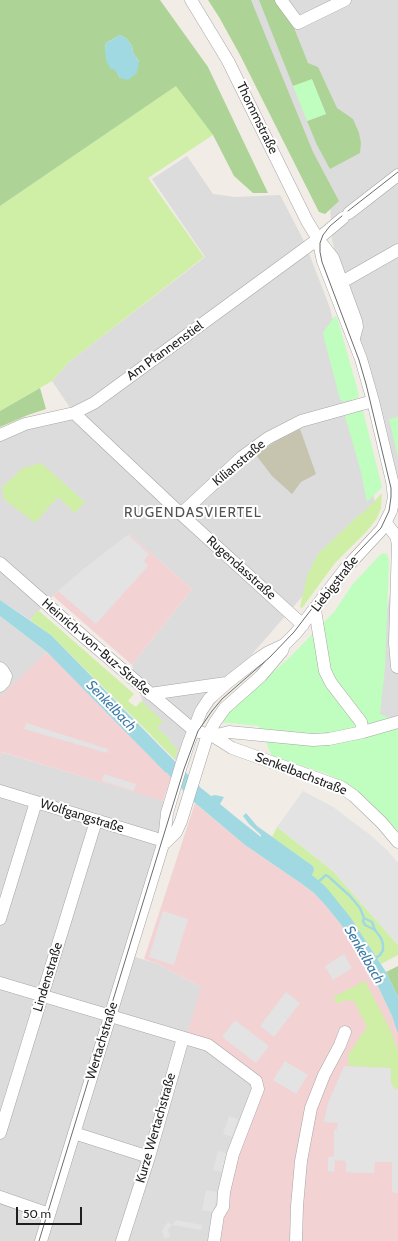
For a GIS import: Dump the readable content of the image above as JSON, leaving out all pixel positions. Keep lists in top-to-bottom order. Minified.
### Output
{"streets":{"street":["Thommstraße","Am Pfannenstiel","Kilianstraße","Rugendasstraße","Liebigstraße","Heinrich-von-Buz-Straße","Senkelbachstraße","Wolfgangstraße","Lindenstraße","Wertachstraße","Kurze Wertachstraße"]},"crossings":[["Thommstraße","Am Pfannenstiel"],["Thommstraße","Kilianstraße"],["Thommstraße","Liebigstraße"],["Am Pfannenstiel","Rugendasstraße"],["Kilianstraße","Rugendasstraße"],["Rugendasstraße","Liebigstraße"],["Liebigstraße","Heinrich-von-Buz-Straße"],["Liebigstraße","Senkelbachstraße"],["Liebigstraße","Wertachstraße"],["Heinrich-von-Buz-Straße","Senkelbachstraße"],["Heinrich-von-Buz-Straße","Wertachstraße"],["Wolfgangstraße","Lindenstraße"],["Wolfgangstraße","Wertachstraße"]],"districts":["RUGENDASVIERTEL"],"water":["Senkelbach"],"scale_bar":"50 m"}
